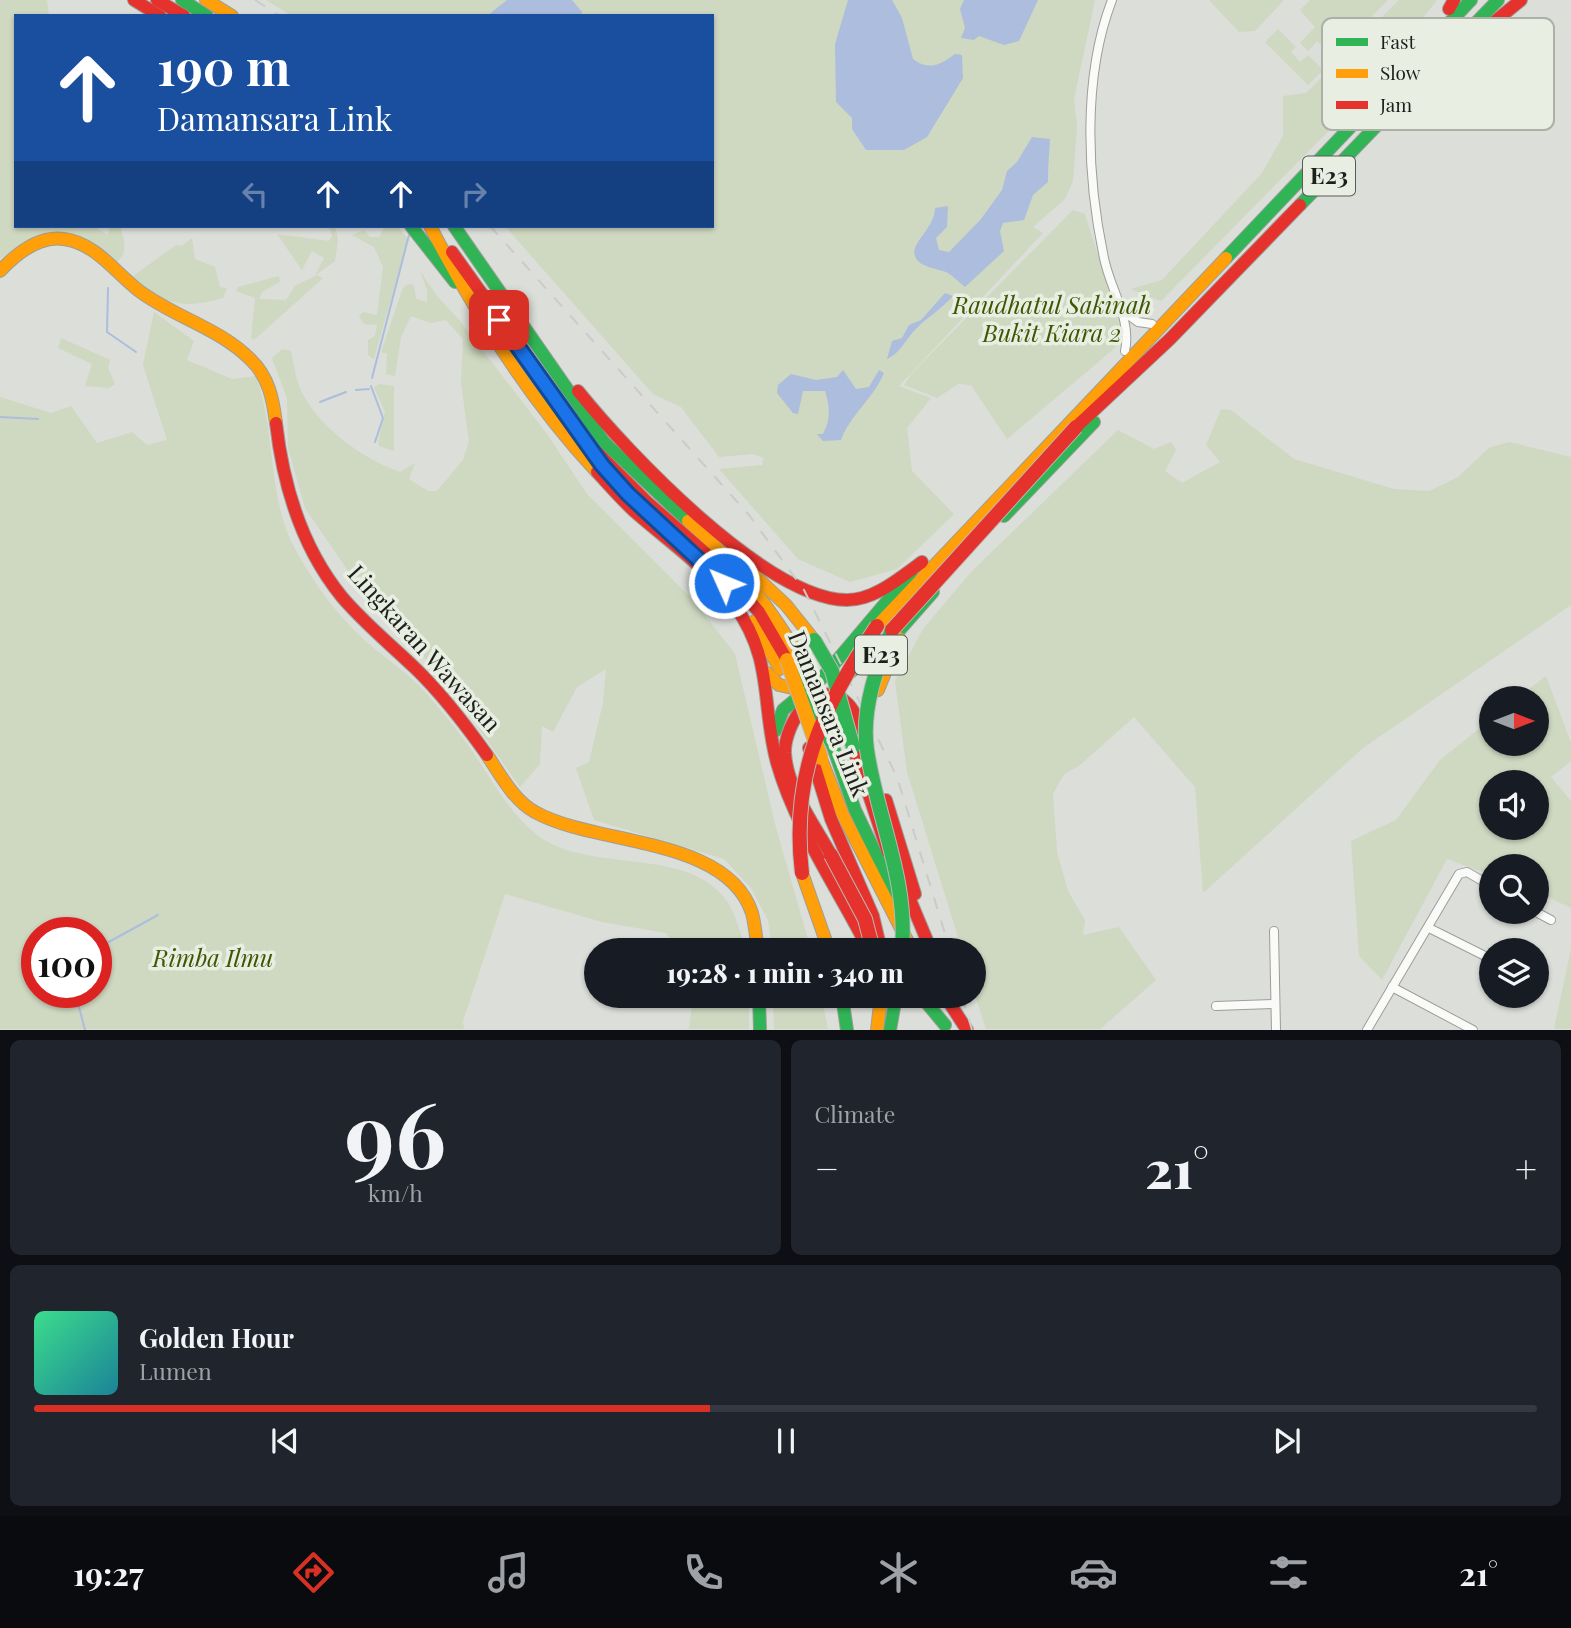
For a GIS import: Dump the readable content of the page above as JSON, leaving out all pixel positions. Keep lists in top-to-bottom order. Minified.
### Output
{"streets":{"main road":["E23","Lingkaran Wawasan","Damansara Link"]},"parks":["Raudhatul Sakinah Bukit Kiara 2","Rimba Ilmu"],"legend":["Fast","Slow","Jam"],"north":"right","page":{"turn":["190 m","Damansara Link"],"limit":"100","trip":"19:28 · 1 min · 340 m","tile":[["96","km/h"],"Climate"],"heat":["−","21°","+"],"song":["Golden Hour","Lumen"],"tabs":["19:27","21°"]}}
